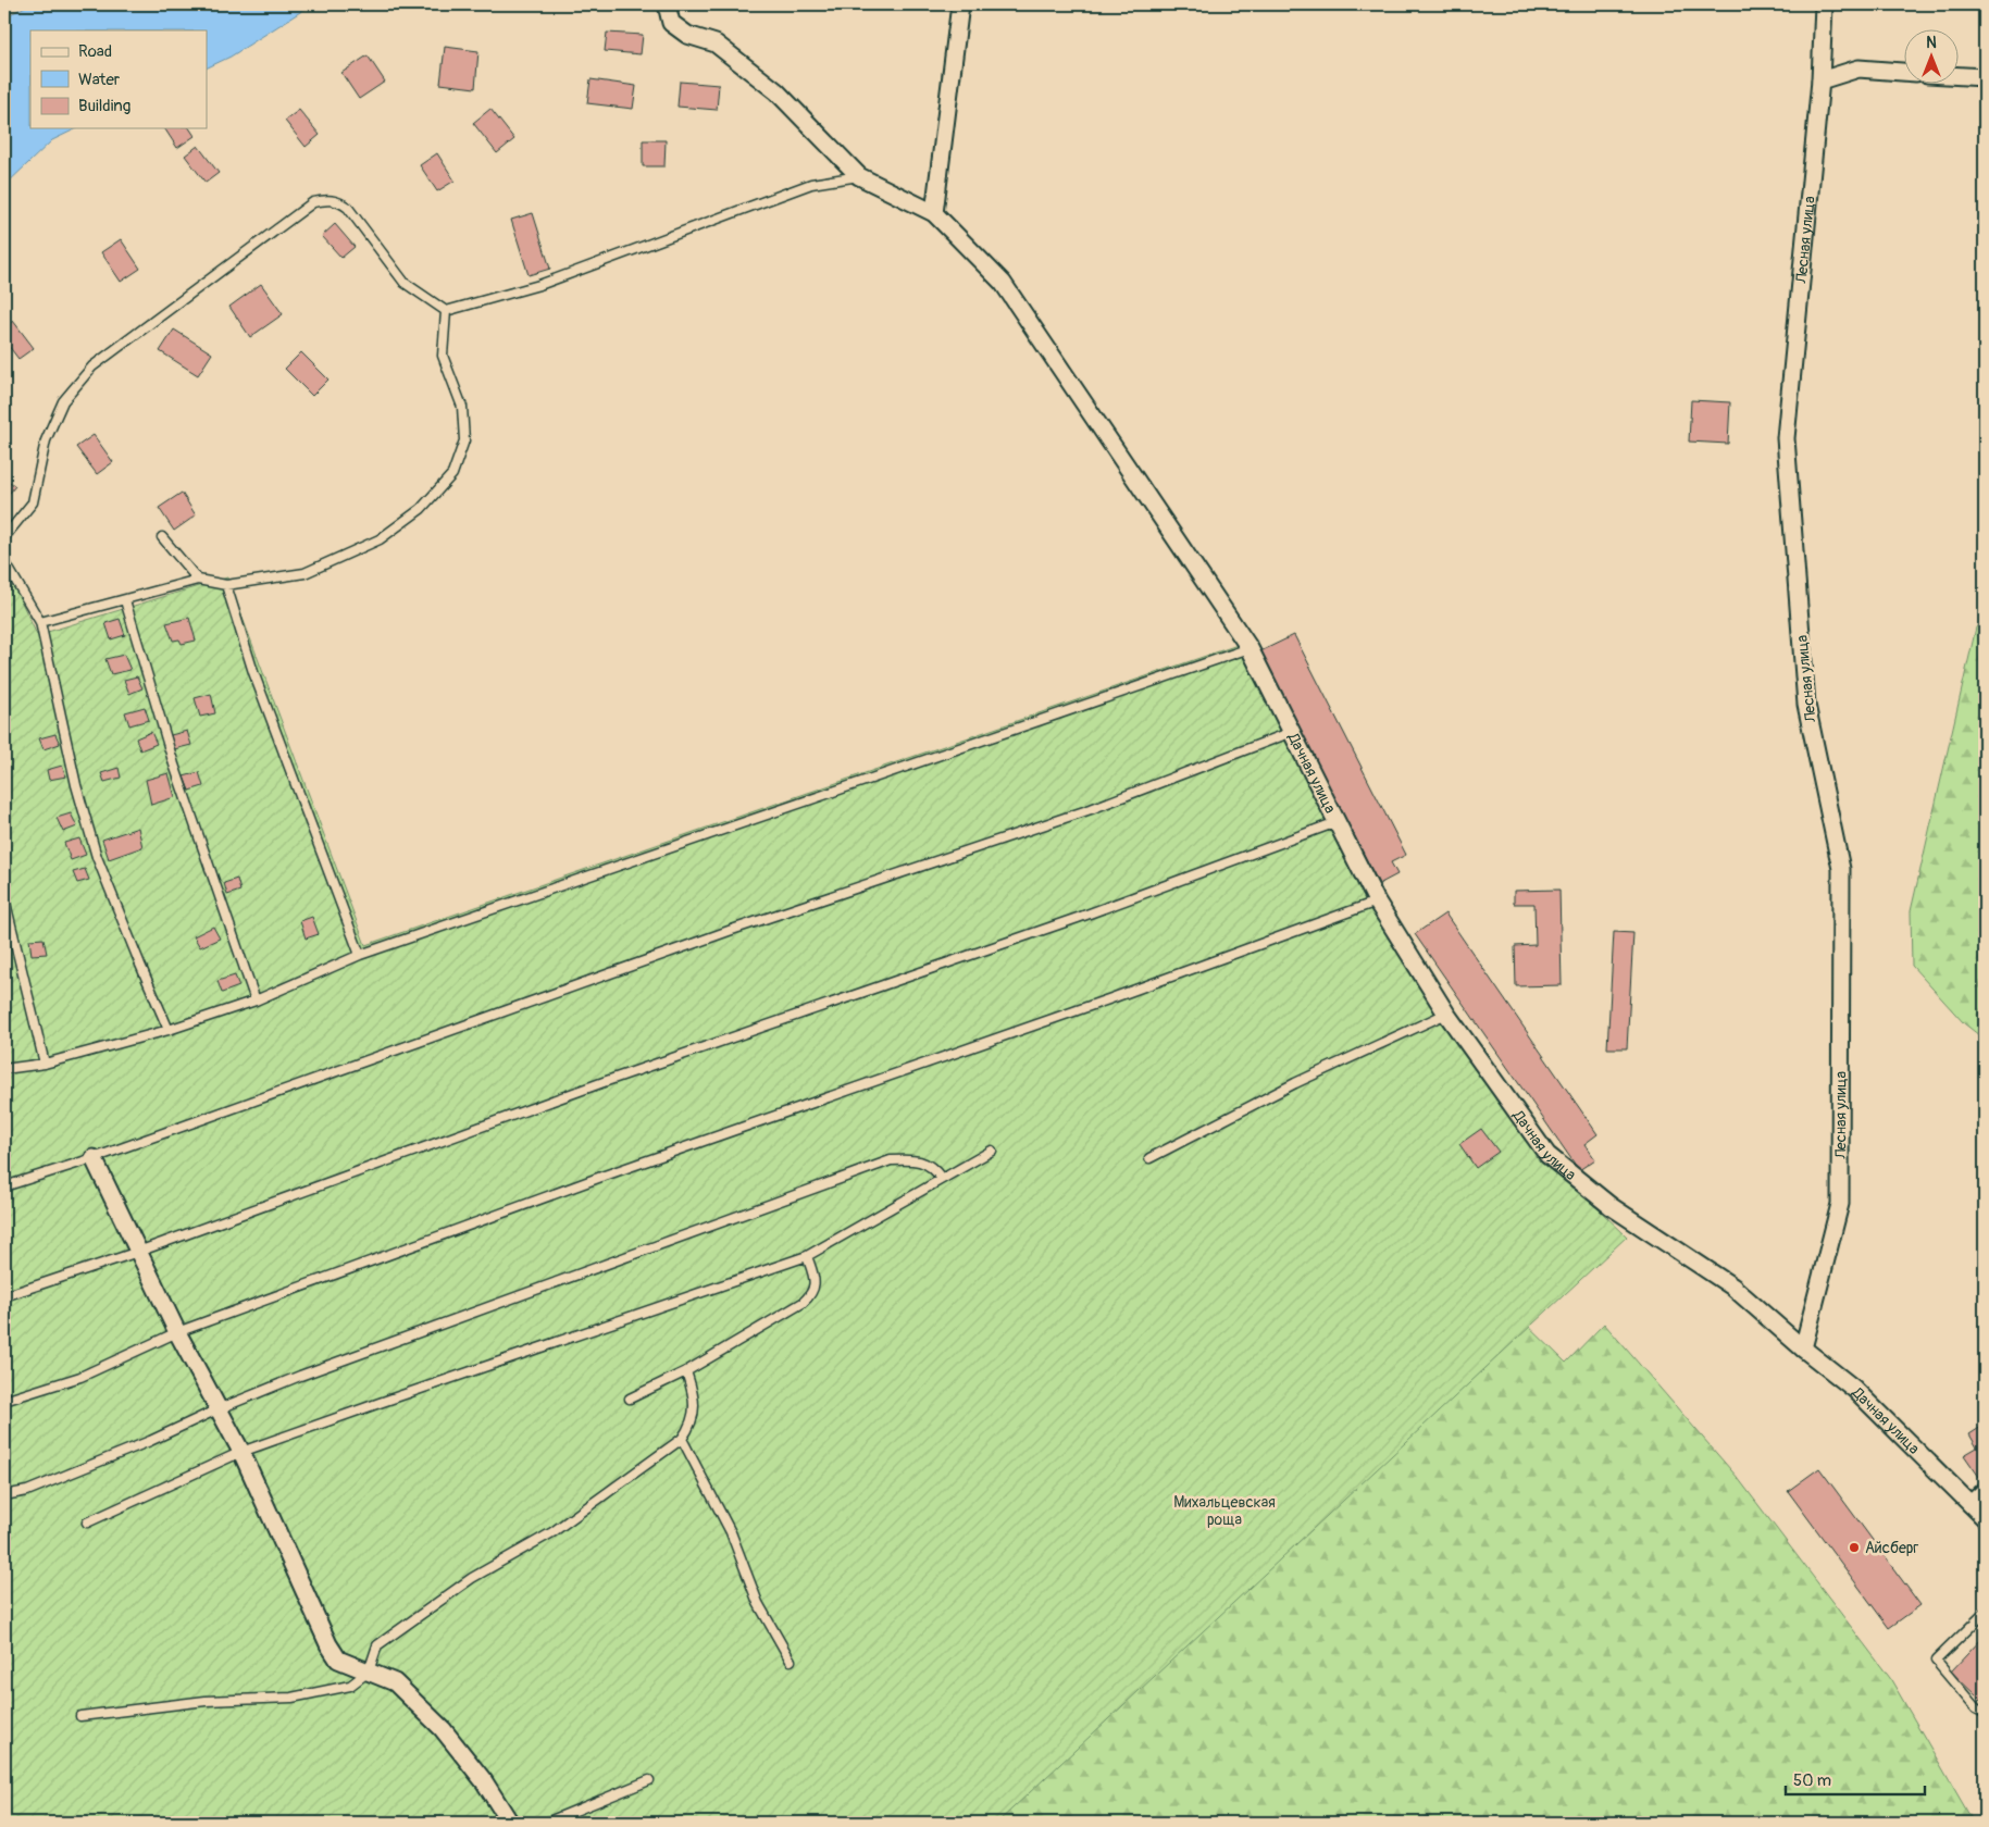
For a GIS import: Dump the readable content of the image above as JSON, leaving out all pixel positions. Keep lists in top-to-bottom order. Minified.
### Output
{"streets":{"street":["Лесная улица","Дачная улица"]},"crossings":[["Лесная улица","Дачная улица"]],"parks":["Михальцевская роща"],"places":["Айсберг"],"legend":["Road","Water","Building"],"scale_bar":"50 m","north":"top"}
